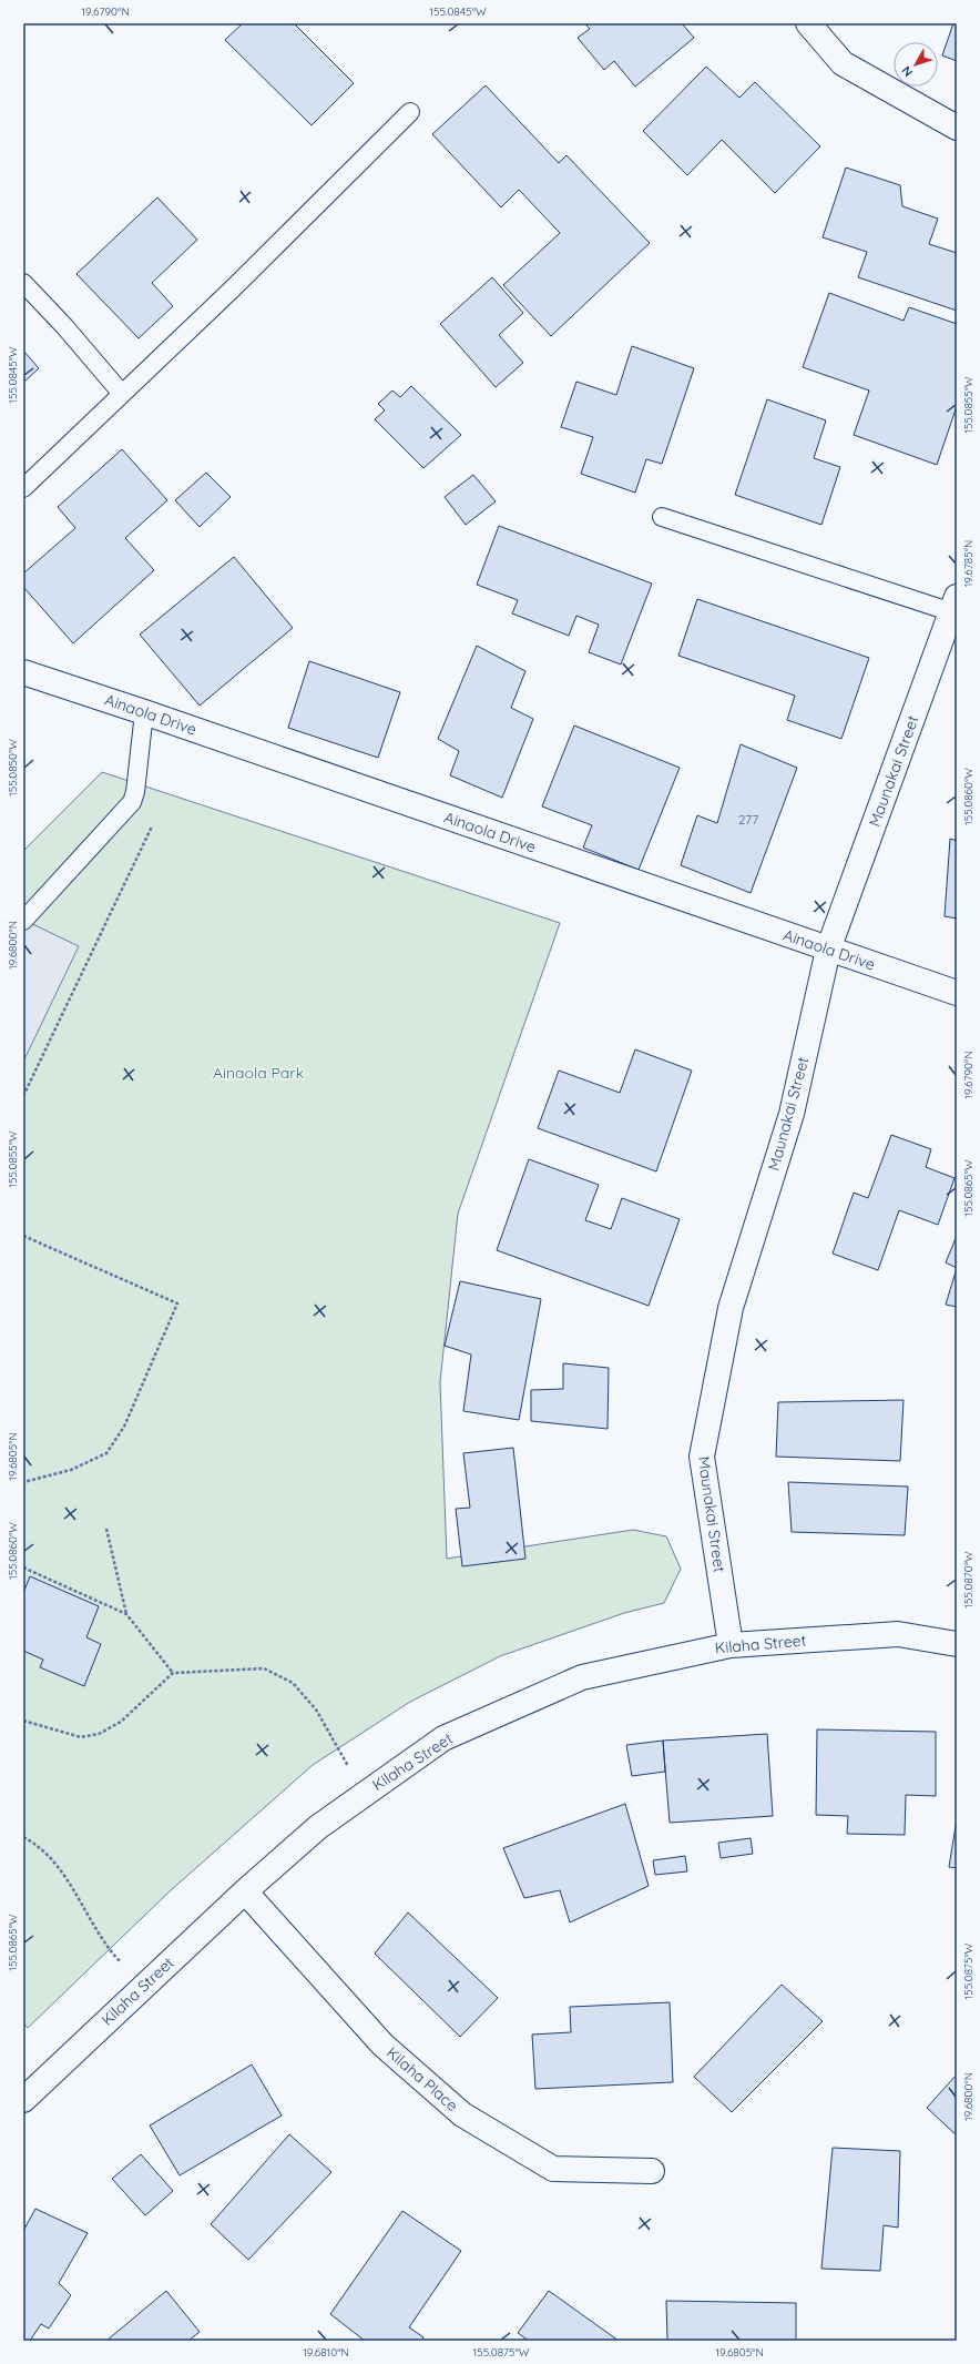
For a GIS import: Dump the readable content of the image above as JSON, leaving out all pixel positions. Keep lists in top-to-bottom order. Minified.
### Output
{"streets":{"street":["Ainaola Drive","Maunakai Street","Kilaha Street","Kilaha Place"]},"crossings":[["Ainaola Drive","Maunakai Street"],["Maunakai Street","Kilaha Street"],["Kilaha Street","Kilaha Place"]],"parks":["Ainaola Park"],"house_numbers":["277"],"north":"bottom left","coordinates":["19.6790°N","155.0845°W","155.0855°W","19.6785°N","155.0850°W","155.0860°W","19.6800°N","155.0865°W","19.6805°N","155.0870°W","155.0875°W","19.6810°N"]}
